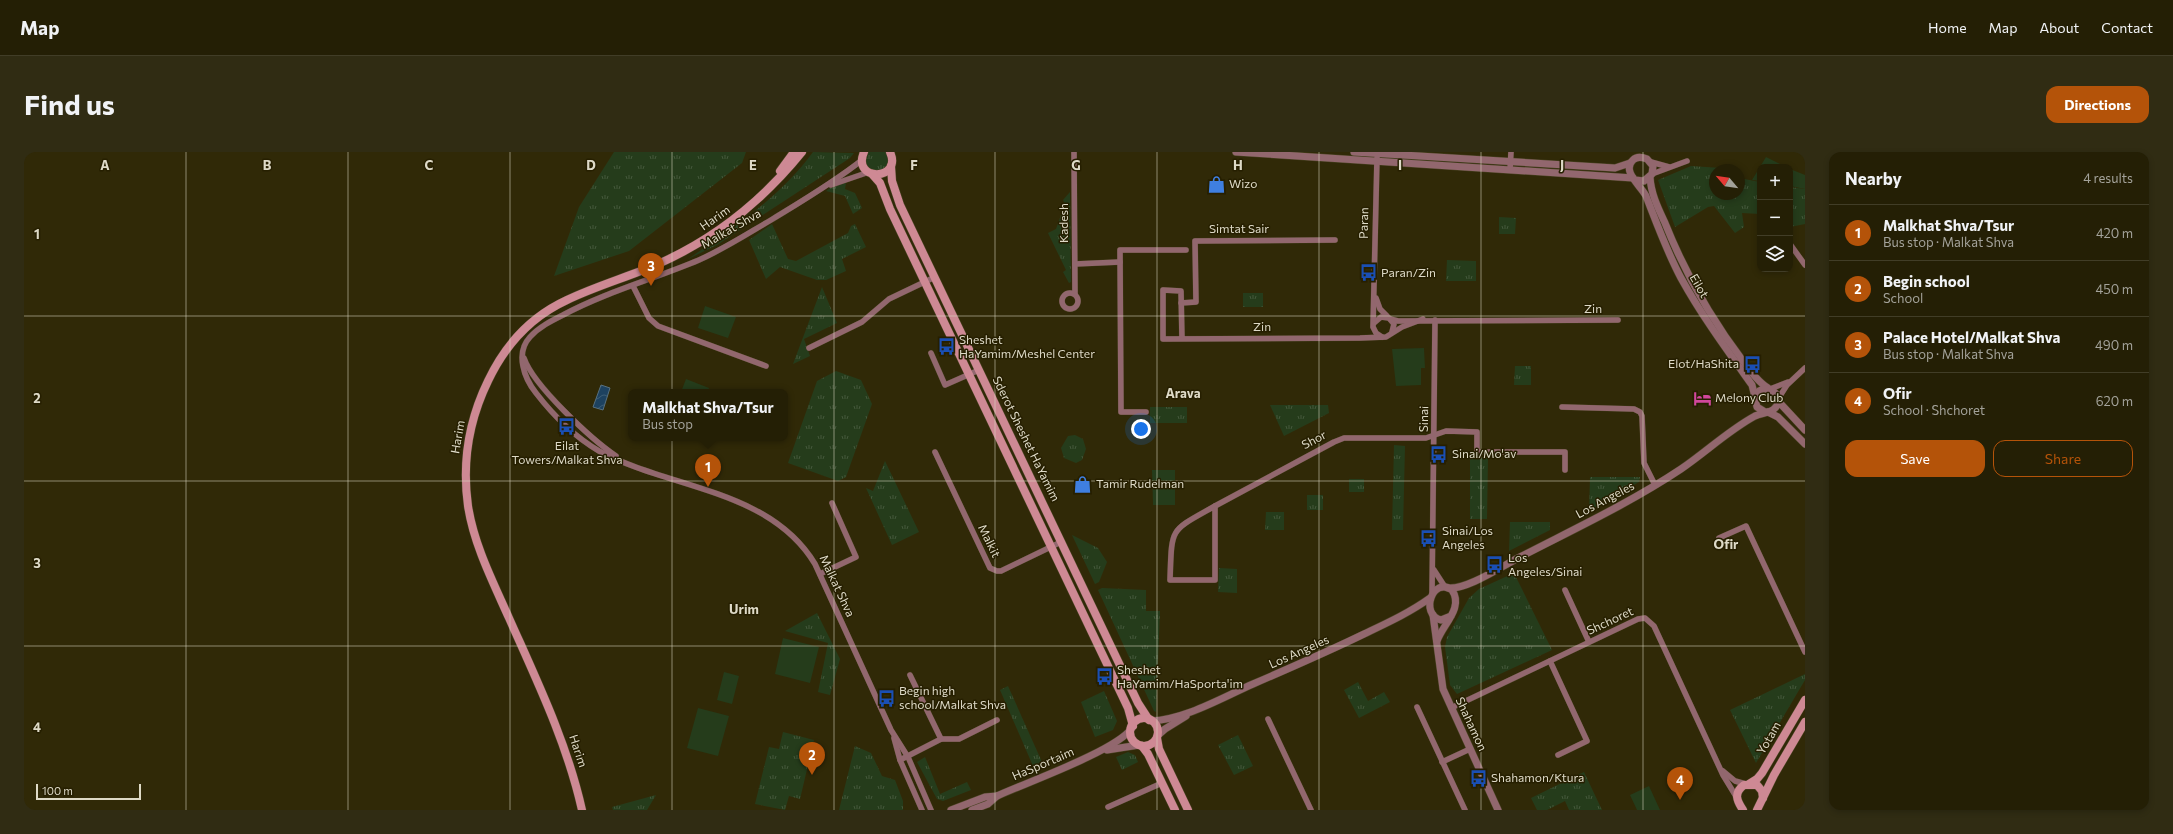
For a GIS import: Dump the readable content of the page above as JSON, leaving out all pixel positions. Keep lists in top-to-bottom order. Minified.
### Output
{"streets":{"main road":["Harim","Sderot Sheshet HaYamim","Yotam"],"street":["Kadesh","Paran","Malkat Shva","Simtat Sair","Eilot","Zin","Sinai","Shor","Los Angeles","Malkit","Shchoret","Shahamon","HaSportaim"]},"crossings":[["Paran","Zin"],["Malkat Shva","Sderot Sheshet HaYamim"],["Simtat Sair","Zin"],["Eilot","Los Angeles"],["Zin","Sinai"],["Sinai","Shor"],["Sinai","Los Angeles"],["Sinai","Shahamon"],["Sderot Sheshet HaYamim","Los Angeles"],["Sderot Sheshet HaYamim","Malkit"],["Sderot Sheshet HaYamim","HaSportaim"],["Los Angeles","Shahamon"],["Los Angeles","HaSportaim"],["Shchoret","Shahamon"],["Shchoret","Yotam"]],"districts":["Arava","Ofir","Urim"],"places":{"shop":["Wizo","Tamir Rudelman"],"bus stop":["Paran/Zin","Sheshet HaYamim/Meshel Center","Elot/HaShita","Eilat Towers/Malkat Shva","Sinai/Mo'av","Sinai/Los Angeles","Los Angeles/Sinai","Sheshet HaYamim/HaSporta'im","Begin high school/Malkat Shva","Shahamon/Ktura"],"hotel":["Melony Club"]},"scale_bar":"100 m","north":"top left","page":{"header":"Map","nav":["Home","Map","About","Contact"],"buttons":["Directions",["Save","Share"]],"title":"Find us","heading":["Nearby","4 results"],"map_buttons":["+","−"],"list":[{"mark":"1","name":"Malkhat Shva/Tsur","note":"Bus stop · Malkat Shva","value":"420 m"},{"mark":"2","name":"Begin school","note":"School","value":"450 m"},{"mark":"3","name":"Palace Hotel/Malkat Shva","note":"Bus stop · Malkat Shva","value":"490 m"},{"mark":"4","name":"Ofir","note":"School · Shchoret","value":"620 m"}],"pins":["3","1","2","4"],"popup":["Malkhat Shva/Tsur","Bus stop"],"scale":"100 m"},"grid":{"columns":["A","B","C","D","E","F","G","H","I","J"],"rows":["1","2","3","4"]}}
